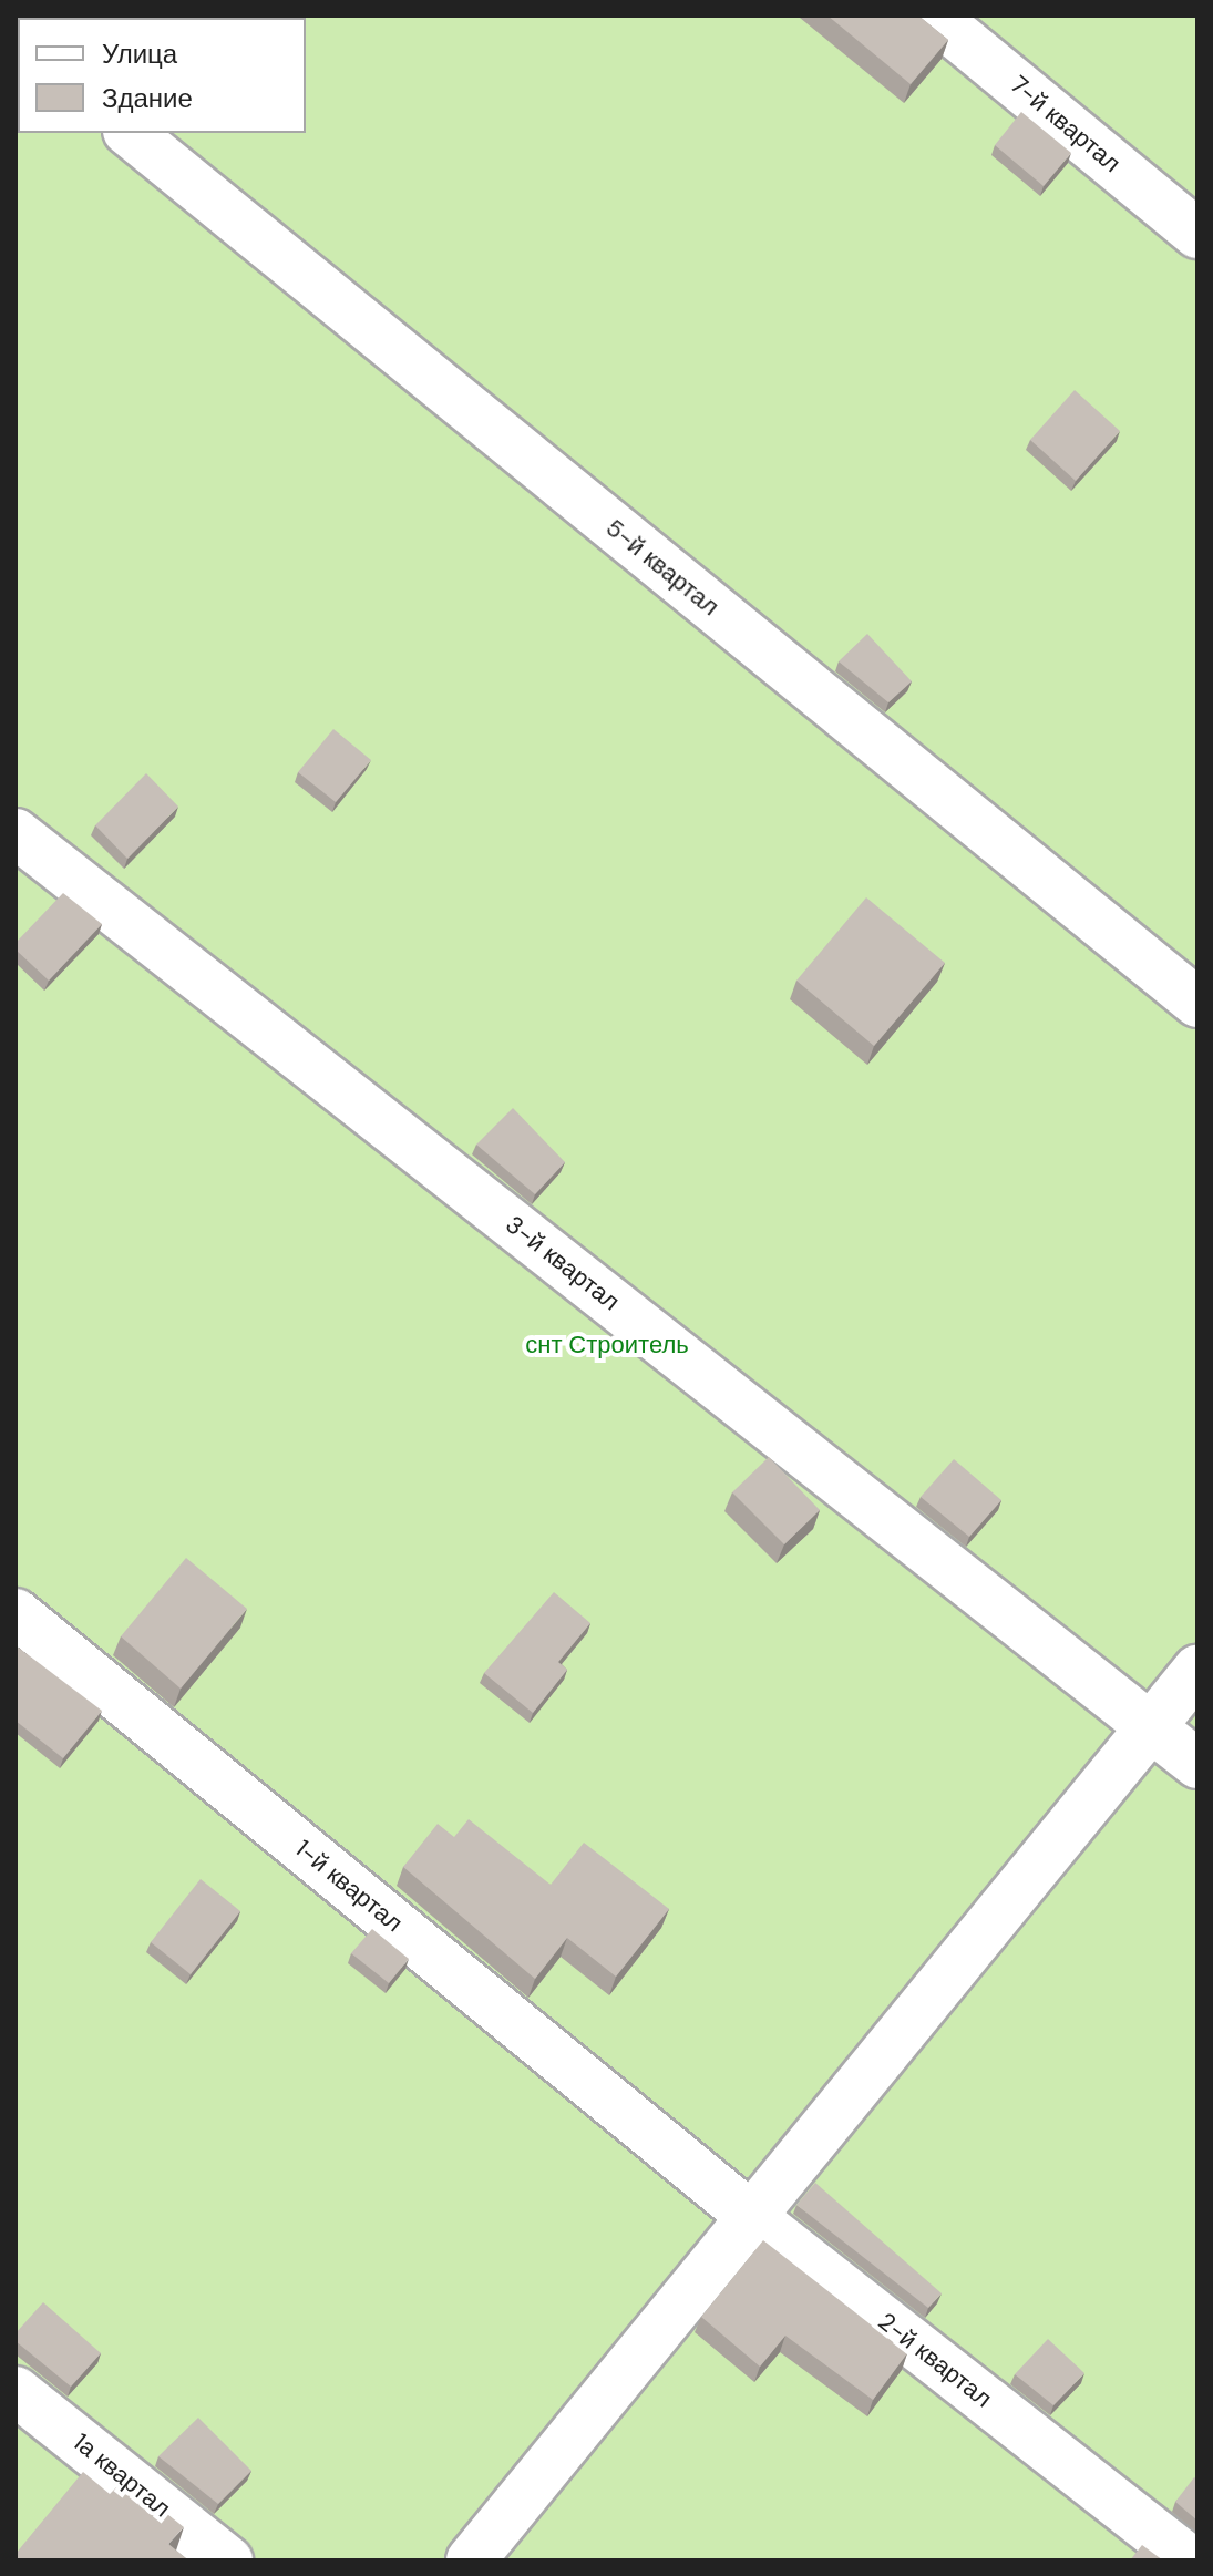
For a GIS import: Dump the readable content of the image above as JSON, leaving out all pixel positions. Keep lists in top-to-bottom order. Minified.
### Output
{"streets":{"street":["7-й квартал","5-й квартал","3-й квартал","1-й квартал","2-й квартал","1а квартал"]},"crossings":[["1-й квартал","2-й квартал"]],"parks":["снт Строитель"],"legend":["Улица","Здание"]}
